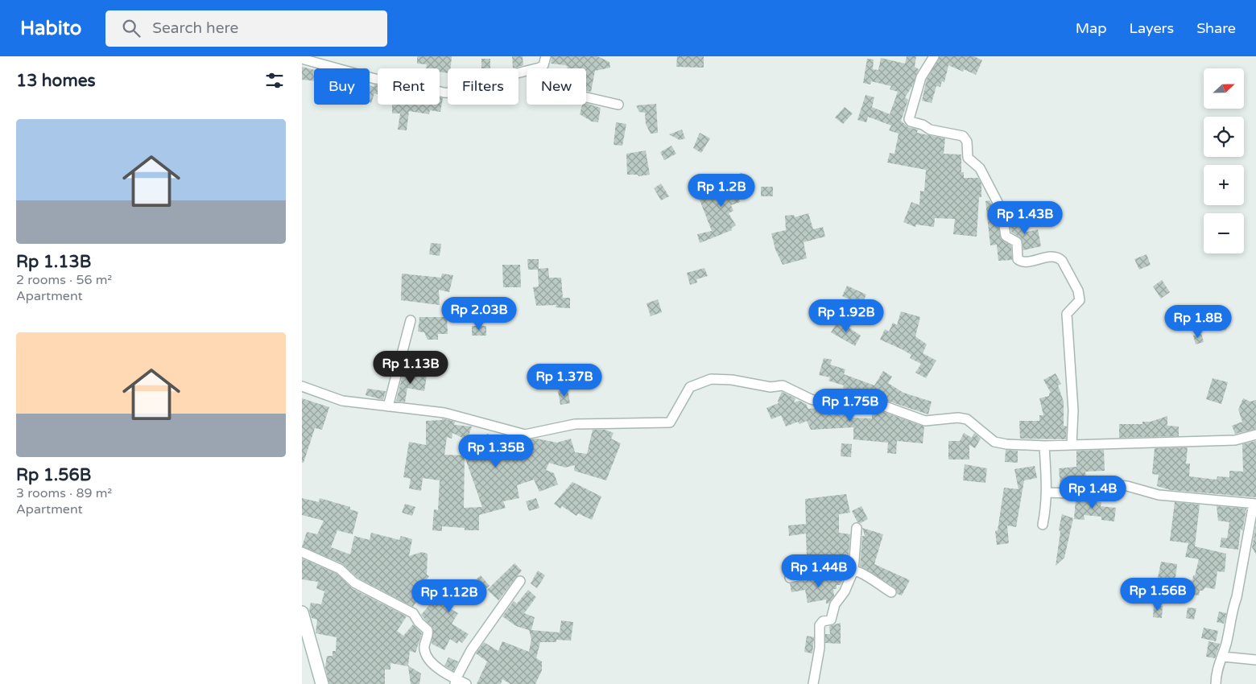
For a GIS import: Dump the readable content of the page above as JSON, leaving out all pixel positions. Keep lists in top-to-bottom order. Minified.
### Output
{"north":"right","page":{"header":"Habito","search":"Search here","nav":["Map","Layers","Share"],"heading":"13 homes","map_buttons":["+","−"],"chip":["Buy","Rent","Filters","New"],"list":[{"name":"Rp 1.13B","note":"2 rooms · 56 m² · Apartment"},{"name":"Rp 1.56B","note":"3 rooms · 89 m² · Apartment"}],"price":["Rp 1.2B","Rp 1.43B","Rp 2.03B","Rp 1.92B","Rp 1.8B","Rp 1.13B","Rp 1.37B","Rp 1.75B","Rp 1.35B","Rp 1.4B","Rp 1.44B","Rp 1.56B","Rp 1.12B"]}}
